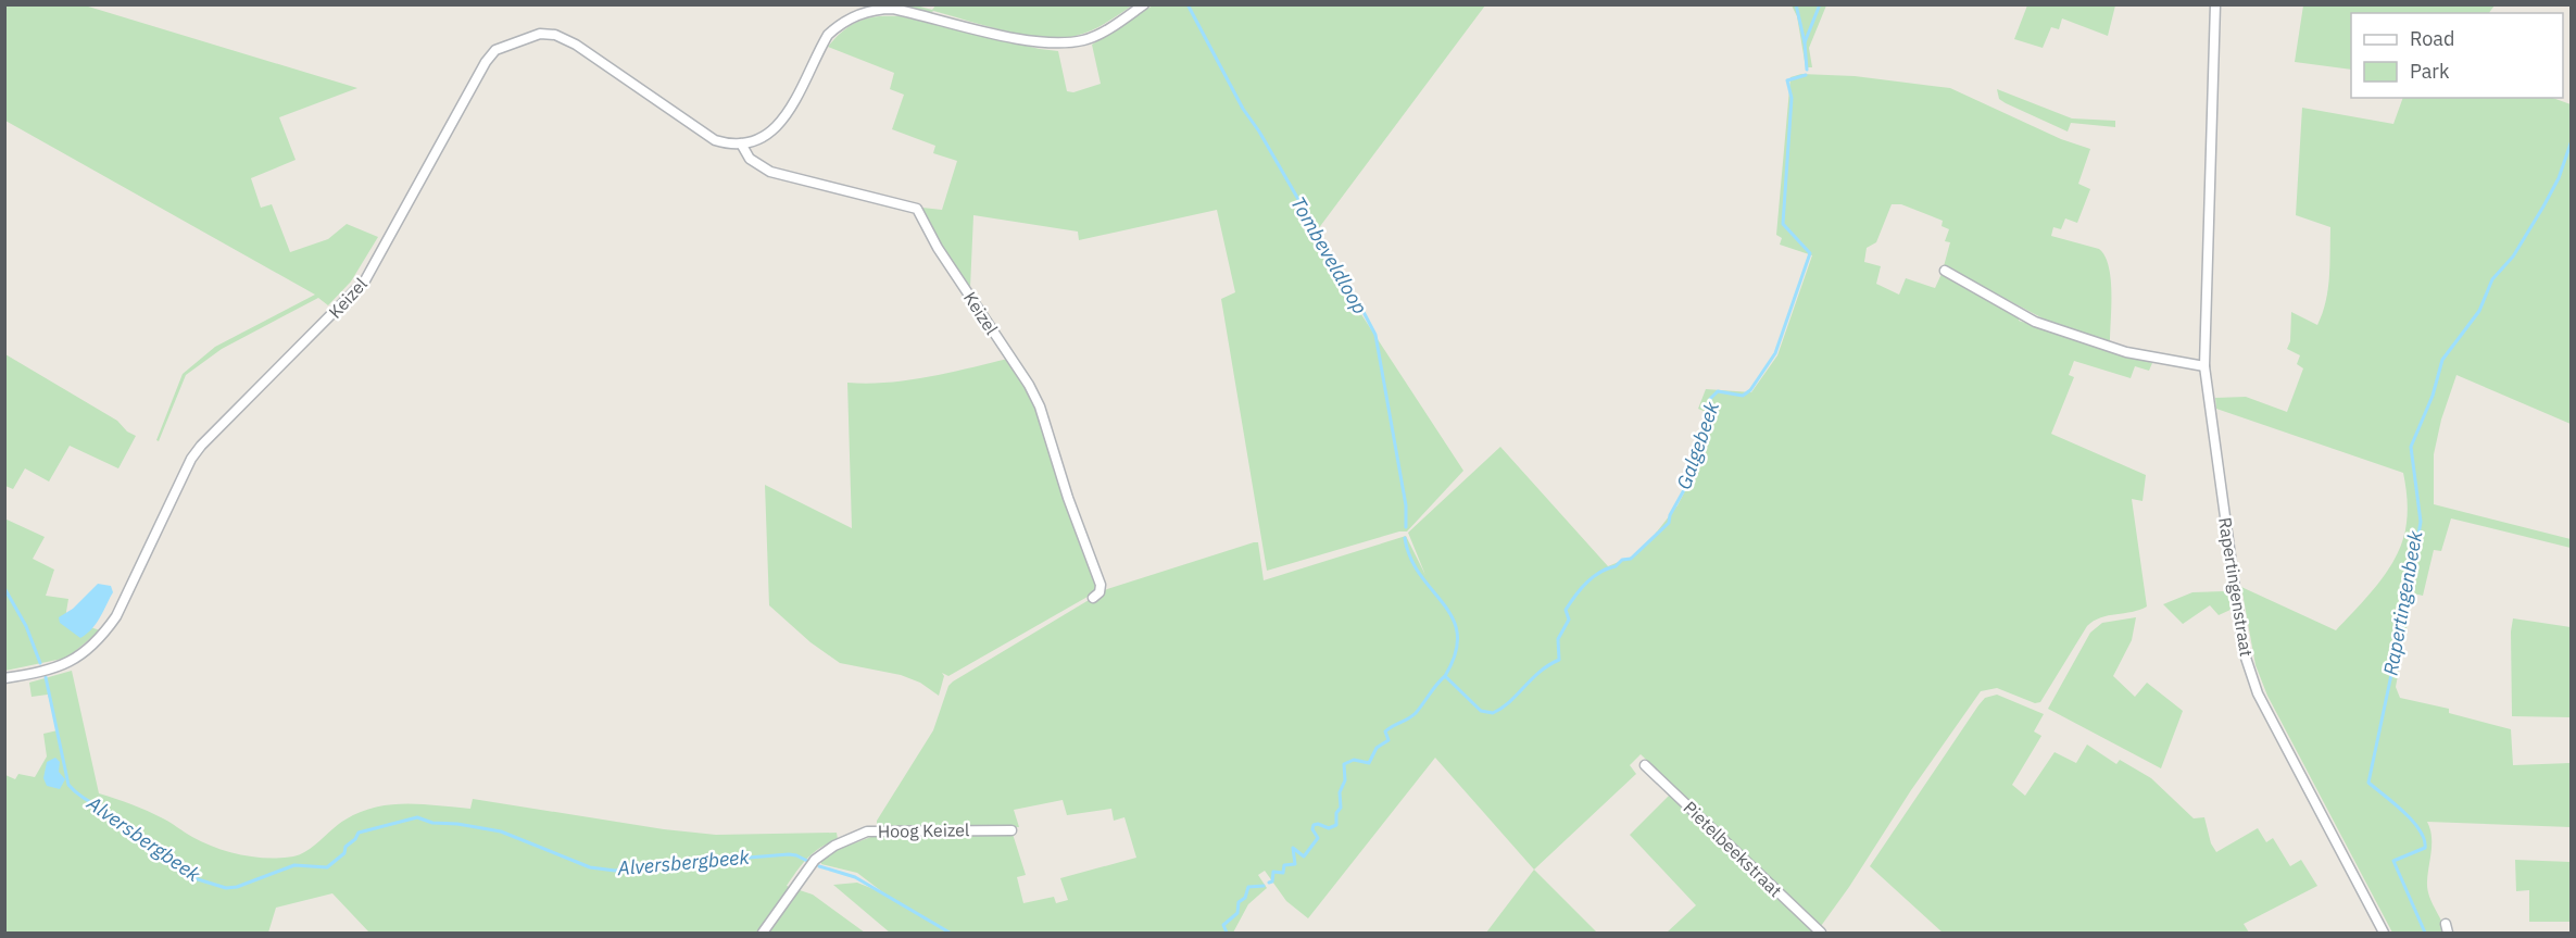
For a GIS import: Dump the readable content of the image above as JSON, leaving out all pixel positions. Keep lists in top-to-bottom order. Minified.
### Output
{"streets":{"street":["Keizel","Rapertingenstraat","Hoog Keizel","Pietelbeekstraat"]},"water":["Tombeveldloop","Galgebeek","Rapertingenbeek","Alversbergbeek"],"legend":["Road","Park"]}
